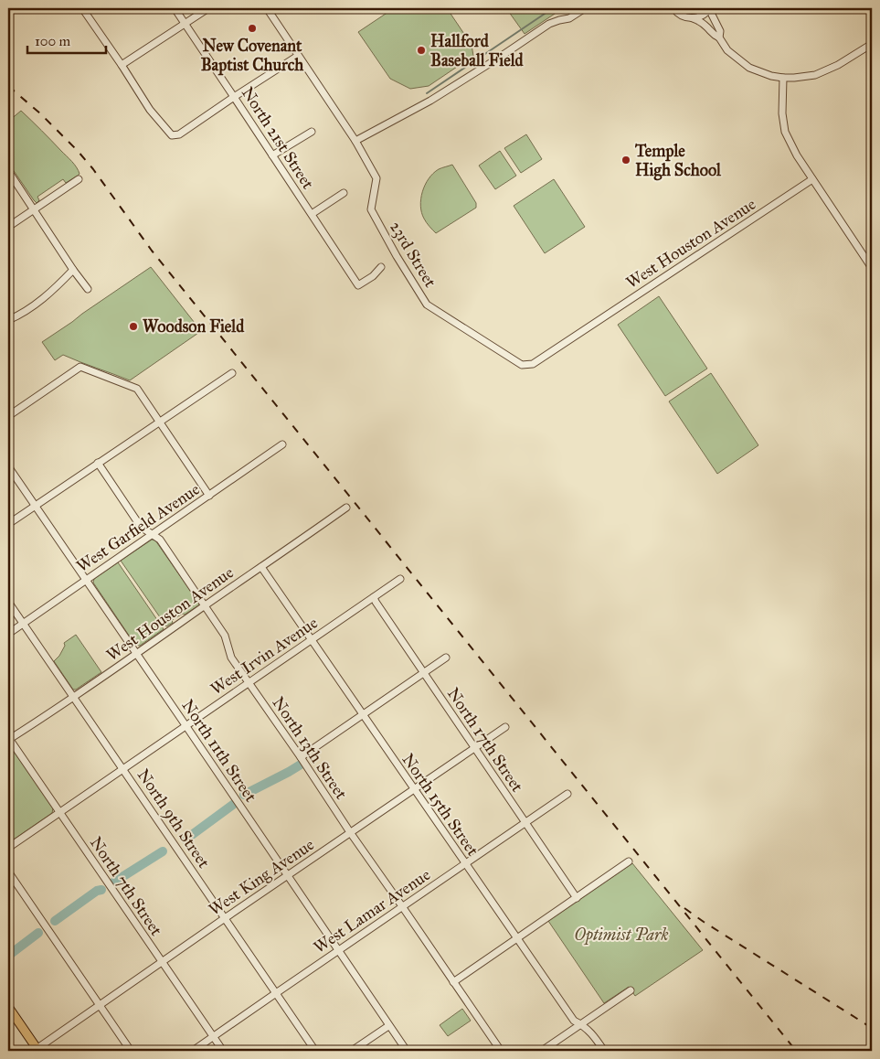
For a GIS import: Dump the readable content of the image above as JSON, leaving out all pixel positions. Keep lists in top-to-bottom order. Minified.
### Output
{"streets":{"street":["North 21st Street","West Houston Avenue","23rd Street","West Garfield Avenue","West Irvin Avenue","North 17th Street","North 13th Street","North 11th Street","North 15th Street","North 9th Street","West King Avenue","North 7th Street","West Lamar Avenue"]},"crossings":[["West Houston Avenue","23rd Street"],["West Houston Avenue","North 13th Street"],["West Houston Avenue","North 11th Street"],["West Houston Avenue","North 15th Street"],["West Houston Avenue","North 9th Street"],["West Houston Avenue","North 7th Street"],["West Garfield Avenue","North 13th Street"],["West Garfield Avenue","North 11th Street"],["West Garfield Avenue","North 9th Street"],["West Irvin Avenue","North 17th Street"],["West Irvin Avenue","North 13th Street"],["West Irvin Avenue","North 11th Street"],["West Irvin Avenue","North 15th Street"],["West Irvin Avenue","North 9th Street"],["West Irvin Avenue","North 7th Street"],["North 17th Street","West King Avenue"],["North 17th Street","West Lamar Avenue"],["North 13th Street","West King Avenue"],["North 13th Street","West Lamar Avenue"],["North 11th Street","West King Avenue"],["North 11th Street","West Lamar Avenue"],["North 15th Street","West King Avenue"],["North 15th Street","West Lamar Avenue"],["North 9th Street","West King Avenue"],["North 9th Street","West Lamar Avenue"],["West King Avenue","North 7th Street"],["North 7th Street","West Lamar Avenue"]],"parks":["Optimist Park"],"places":["New Covenant Baptist Church","Hallford Baseball Field","Temple High School","Woodson Field"],"scale_bar":"100 m"}
